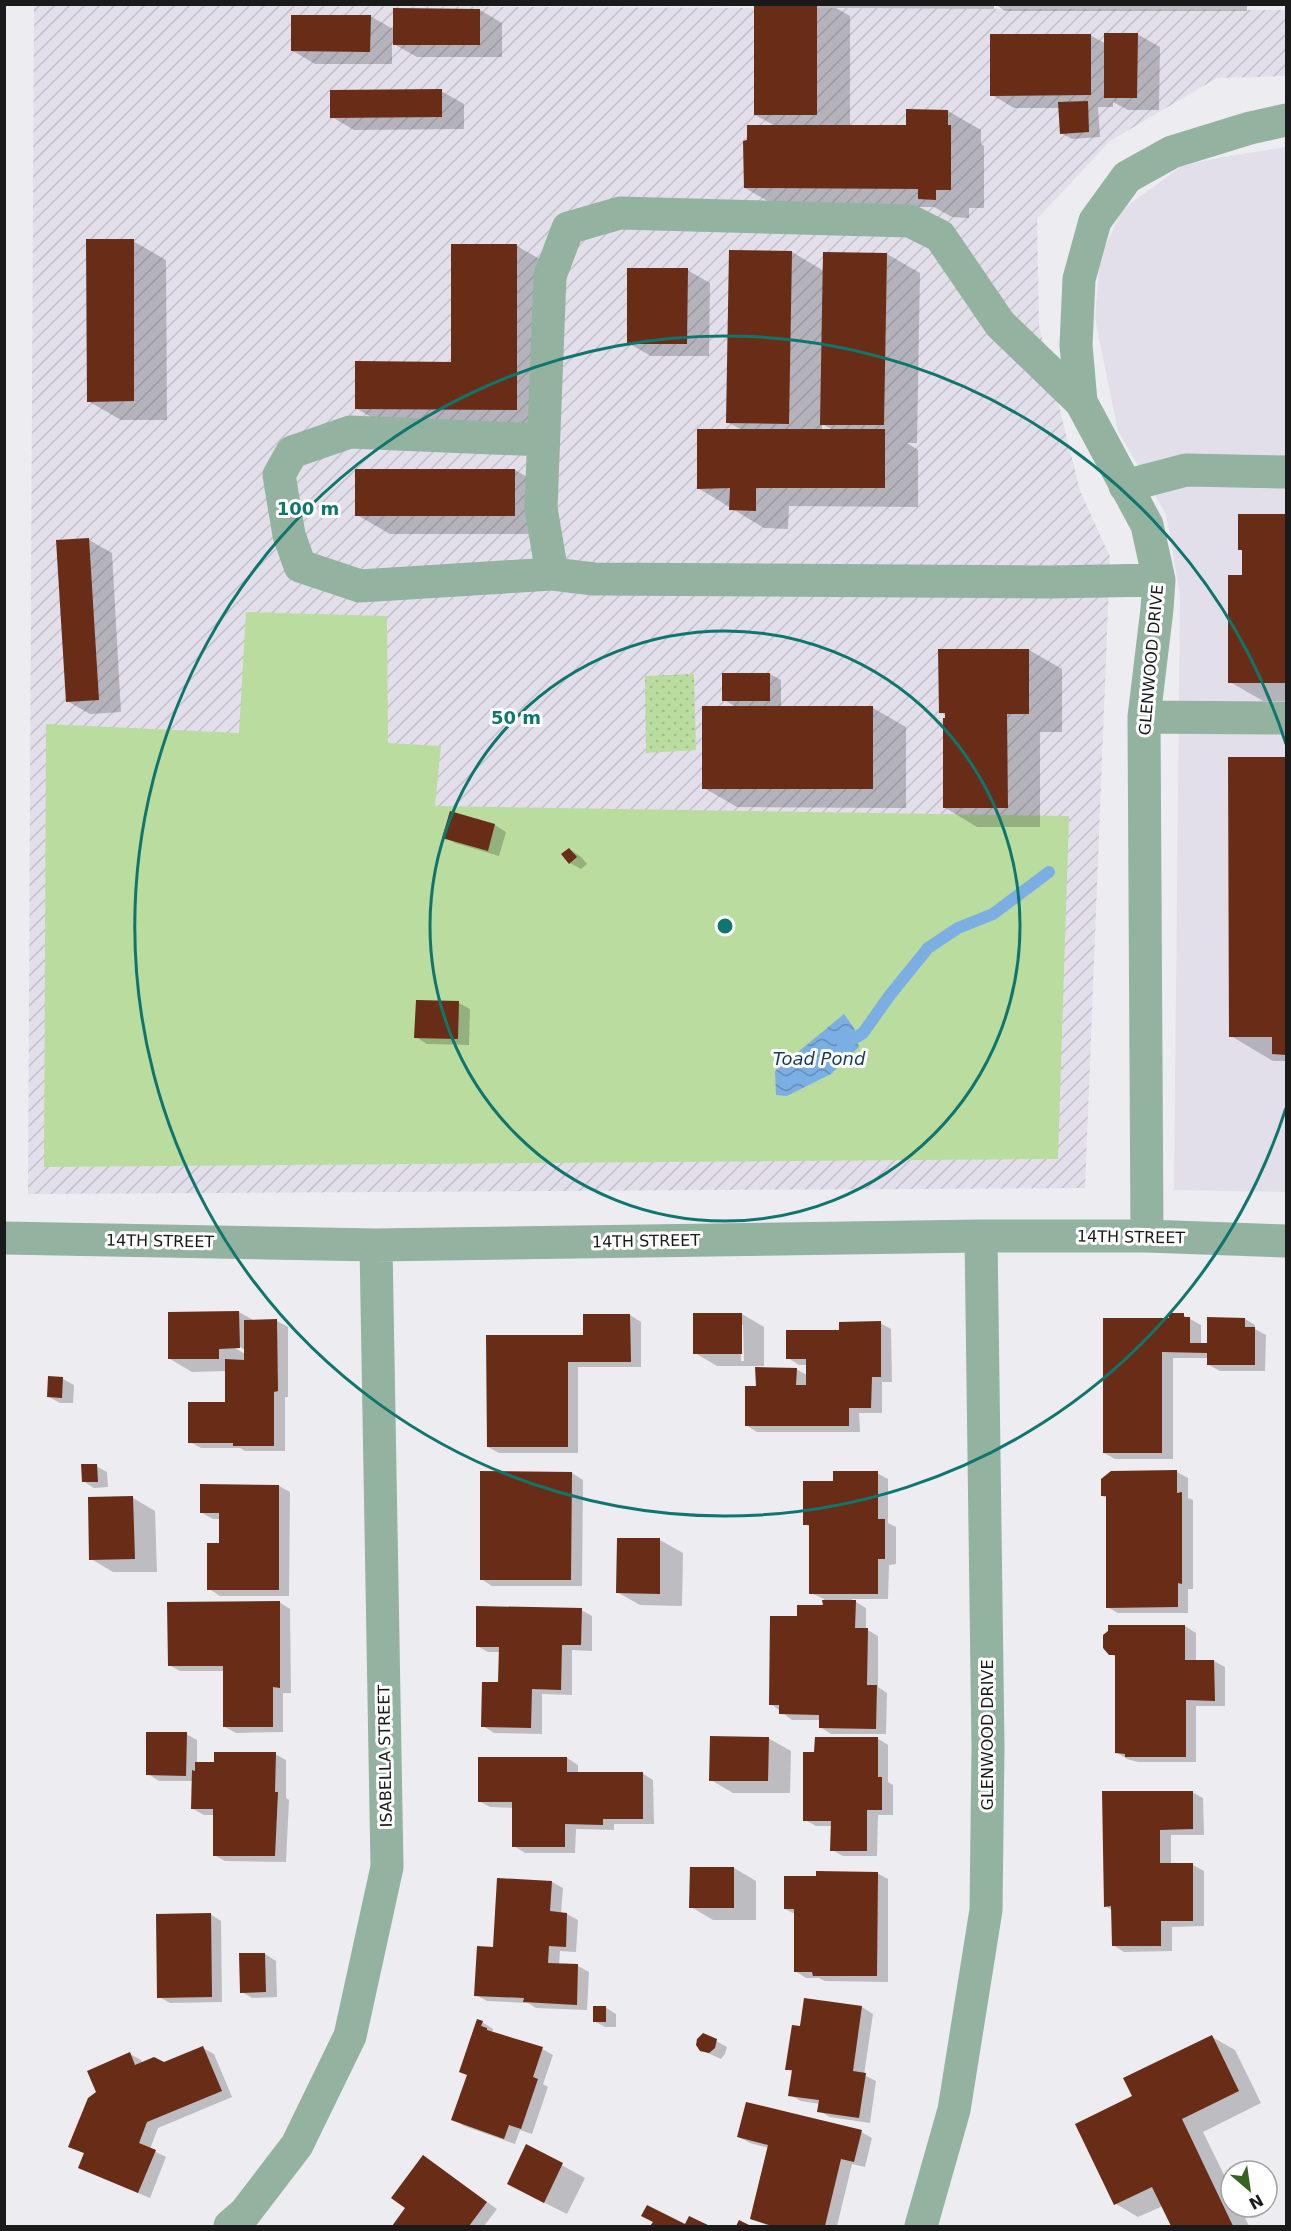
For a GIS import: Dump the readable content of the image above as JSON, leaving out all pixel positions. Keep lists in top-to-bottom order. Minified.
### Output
{"streets":{"street":["GLENWOOD DRIVE","14TH STREET","ISABELLA STREET"]},"crossings":[["GLENWOOD DRIVE","14TH STREET"],["14TH STREET","ISABELLA STREET"]],"water":["Toad Pond"],"north":"bottom right","rings":["100 m","50 m"]}
